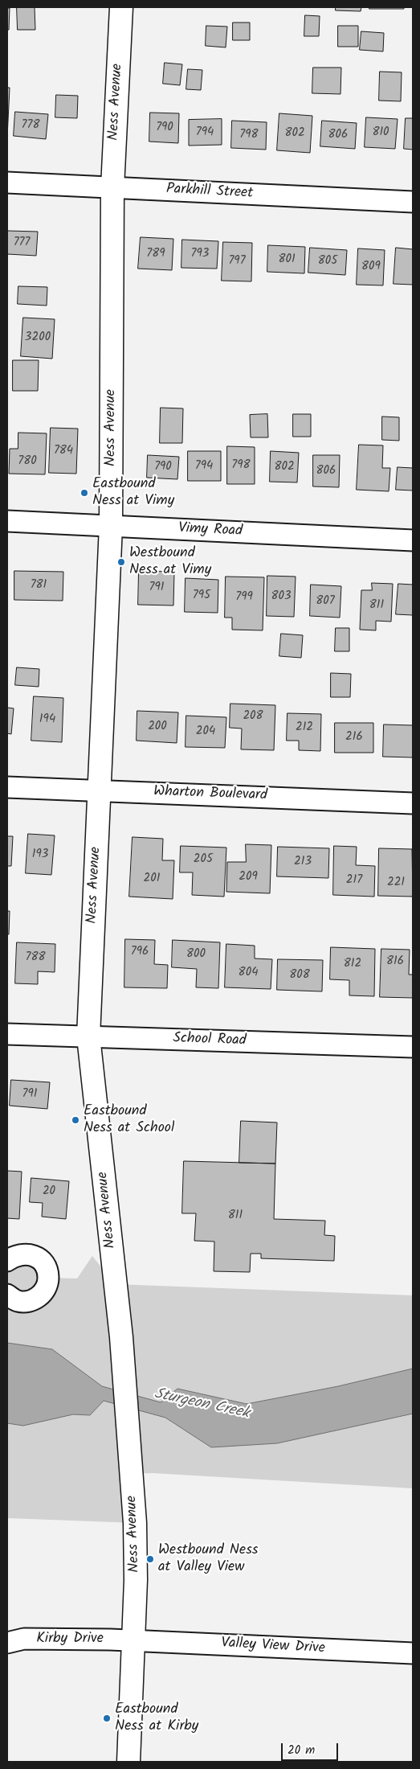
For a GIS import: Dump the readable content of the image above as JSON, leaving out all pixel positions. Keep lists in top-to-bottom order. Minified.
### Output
{"streets":{"street":["Ness Avenue","Parkhill Street","Vimy Road","Wharton Boulevard","School Road","Kirby Drive","Valley View Drive"]},"crossings":[["Ness Avenue","Parkhill Street"],["Ness Avenue","Vimy Road"],["Ness Avenue","Wharton Boulevard"],["Ness Avenue","School Road"],["Ness Avenue","Kirby Drive"],["Ness Avenue","Valley View Drive"],["Kirby Drive","Valley View Drive"]],"water":["Sturgeon Creek"],"places":["Eastbound Ness at Vimy","Westbound Ness at Vimy","Eastbound Ness at School","Westbound Ness at Valley View","Eastbound Ness at Kirby"],"house_numbers":["778","790","794","810","802","798","806","777","789","793","801","797","805","809","3200","784","780","798","794","790","802","806","781","791","795","803","799","807","811","208","194","200","212","204","216","193","205","213","209","201","217","221","796","800","788","816","812","804","808","791","20","811"],"scale_bar":"20 m"}
